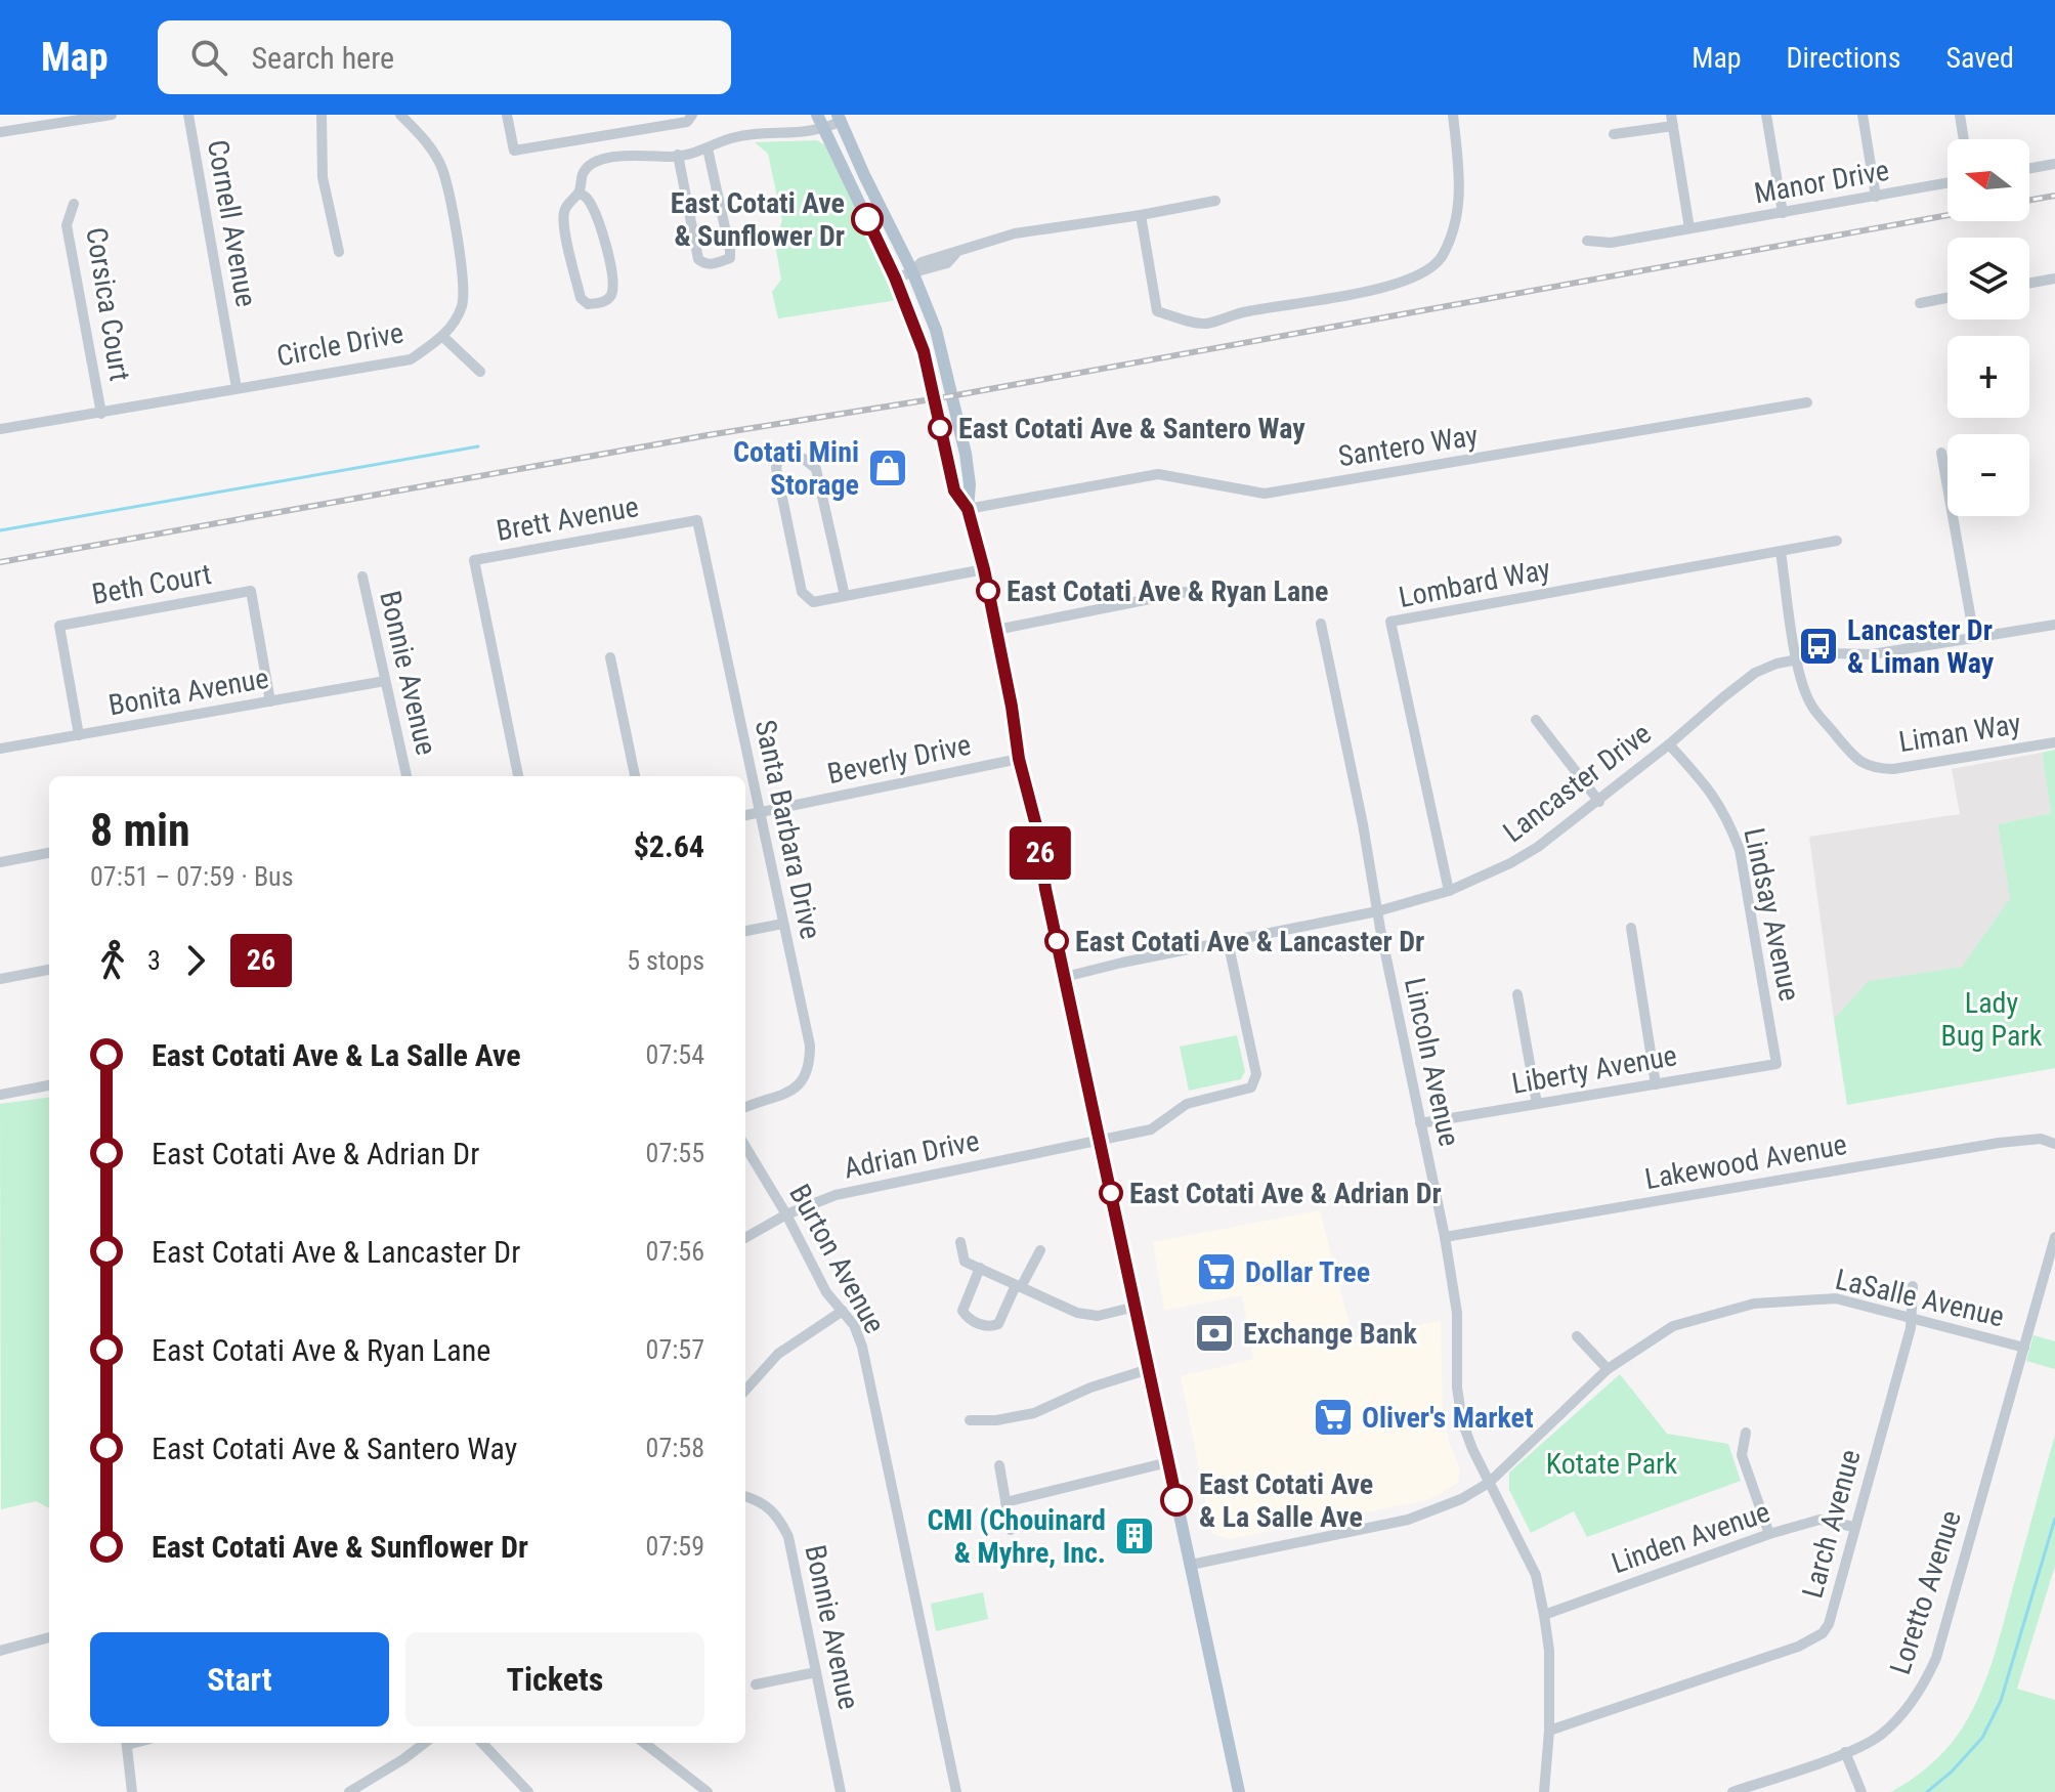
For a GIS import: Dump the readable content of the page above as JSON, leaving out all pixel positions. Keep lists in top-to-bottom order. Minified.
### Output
{"streets":{"street":["Manor Drive","Cornell Avenue","Corsica Court","Circle Drive","Santero Way","Brett Avenue","Lombard Way","Beth Court","Bonnie Avenue","Bonita Avenue","Liman Way","Beverly Drive","Lancaster Drive","Santa Barbara Drive","Lindsay Avenue","Lincoln Avenue","Liberty Avenue","Adrian Drive","Lakewood Avenue","Burton Avenue","LaSalle Avenue","Larch Avenue","Linden Avenue","Loretto Avenue"]},"crossings":[["Cornell Avenue","Circle Drive"],["Corsica Court","Circle Drive"],["Brett Avenue","Santa Barbara Drive"],["Lombard Way","Liman Way"],["Lombard Way","Lancaster Drive"],["Beth Court","Bonita Avenue"],["Bonnie Avenue","Bonita Avenue"],["Liman Way","Lancaster Drive"],["Beverly Drive","Santa Barbara Drive"],["Lancaster Drive","Lindsay Avenue"],["Lancaster Drive","Lincoln Avenue"],["Lancaster Drive","Adrian Drive"],["Lindsay Avenue","Liberty Avenue"],["Lincoln Avenue","Liberty Avenue"],["Lincoln Avenue","Lakewood Avenue"],["Lincoln Avenue","LaSalle Avenue"],["Lincoln Avenue","Larch Avenue"],["Lincoln Avenue","Linden Avenue"],["Adrian Drive","Burton Avenue"],["LaSalle Avenue","Larch Avenue"],["LaSalle Avenue","Loretto Avenue"],["Larch Avenue","Linden Avenue"]],"parks":["Lady Bug Park","Kotate Park"],"places":{"other":["East Cotati Ave & Sunflower Dr","East Cotati Ave & Santero Way","East Cotati Ave & Ryan Lane","East Cotati Ave & Lancaster Dr","East Cotati Ave & Adrian Dr","East Cotati Ave & La Salle Ave"],"shop":["Cotati Mini Storage"],"bus stop":["Lancaster Dr & Liman Way"],"supermarket":["Dollar Tree","Oliver's Market"],"bank":["Exchange Bank"],"building":["CMI (Chouinard & Myhre, Inc."]},"lines":["bus line 26"],"north":"left","page":{"header":"Map","search":"Search here","nav":["Map","Directions","Saved"],"on_map":"26","map_buttons":["+","−"],"heading":["8 min","07:51 – 07:59 · Bus","$2.64"],"legs":["3","26","5 stops"],"list":[{"name":"East Cotati Ave & La Salle Ave","value":"07:54"},{"name":"East Cotati Ave & Adrian Dr","value":"07:55"},{"name":"East Cotati Ave & Lancaster Dr","value":"07:56"},{"name":"East Cotati Ave & Ryan Lane","value":"07:57"},{"name":"East Cotati Ave & Santero Way","value":"07:58"},{"name":"East Cotati Ave & Sunflower Dr","value":"07:59"}],"buttons":["Start","Tickets"]}}
